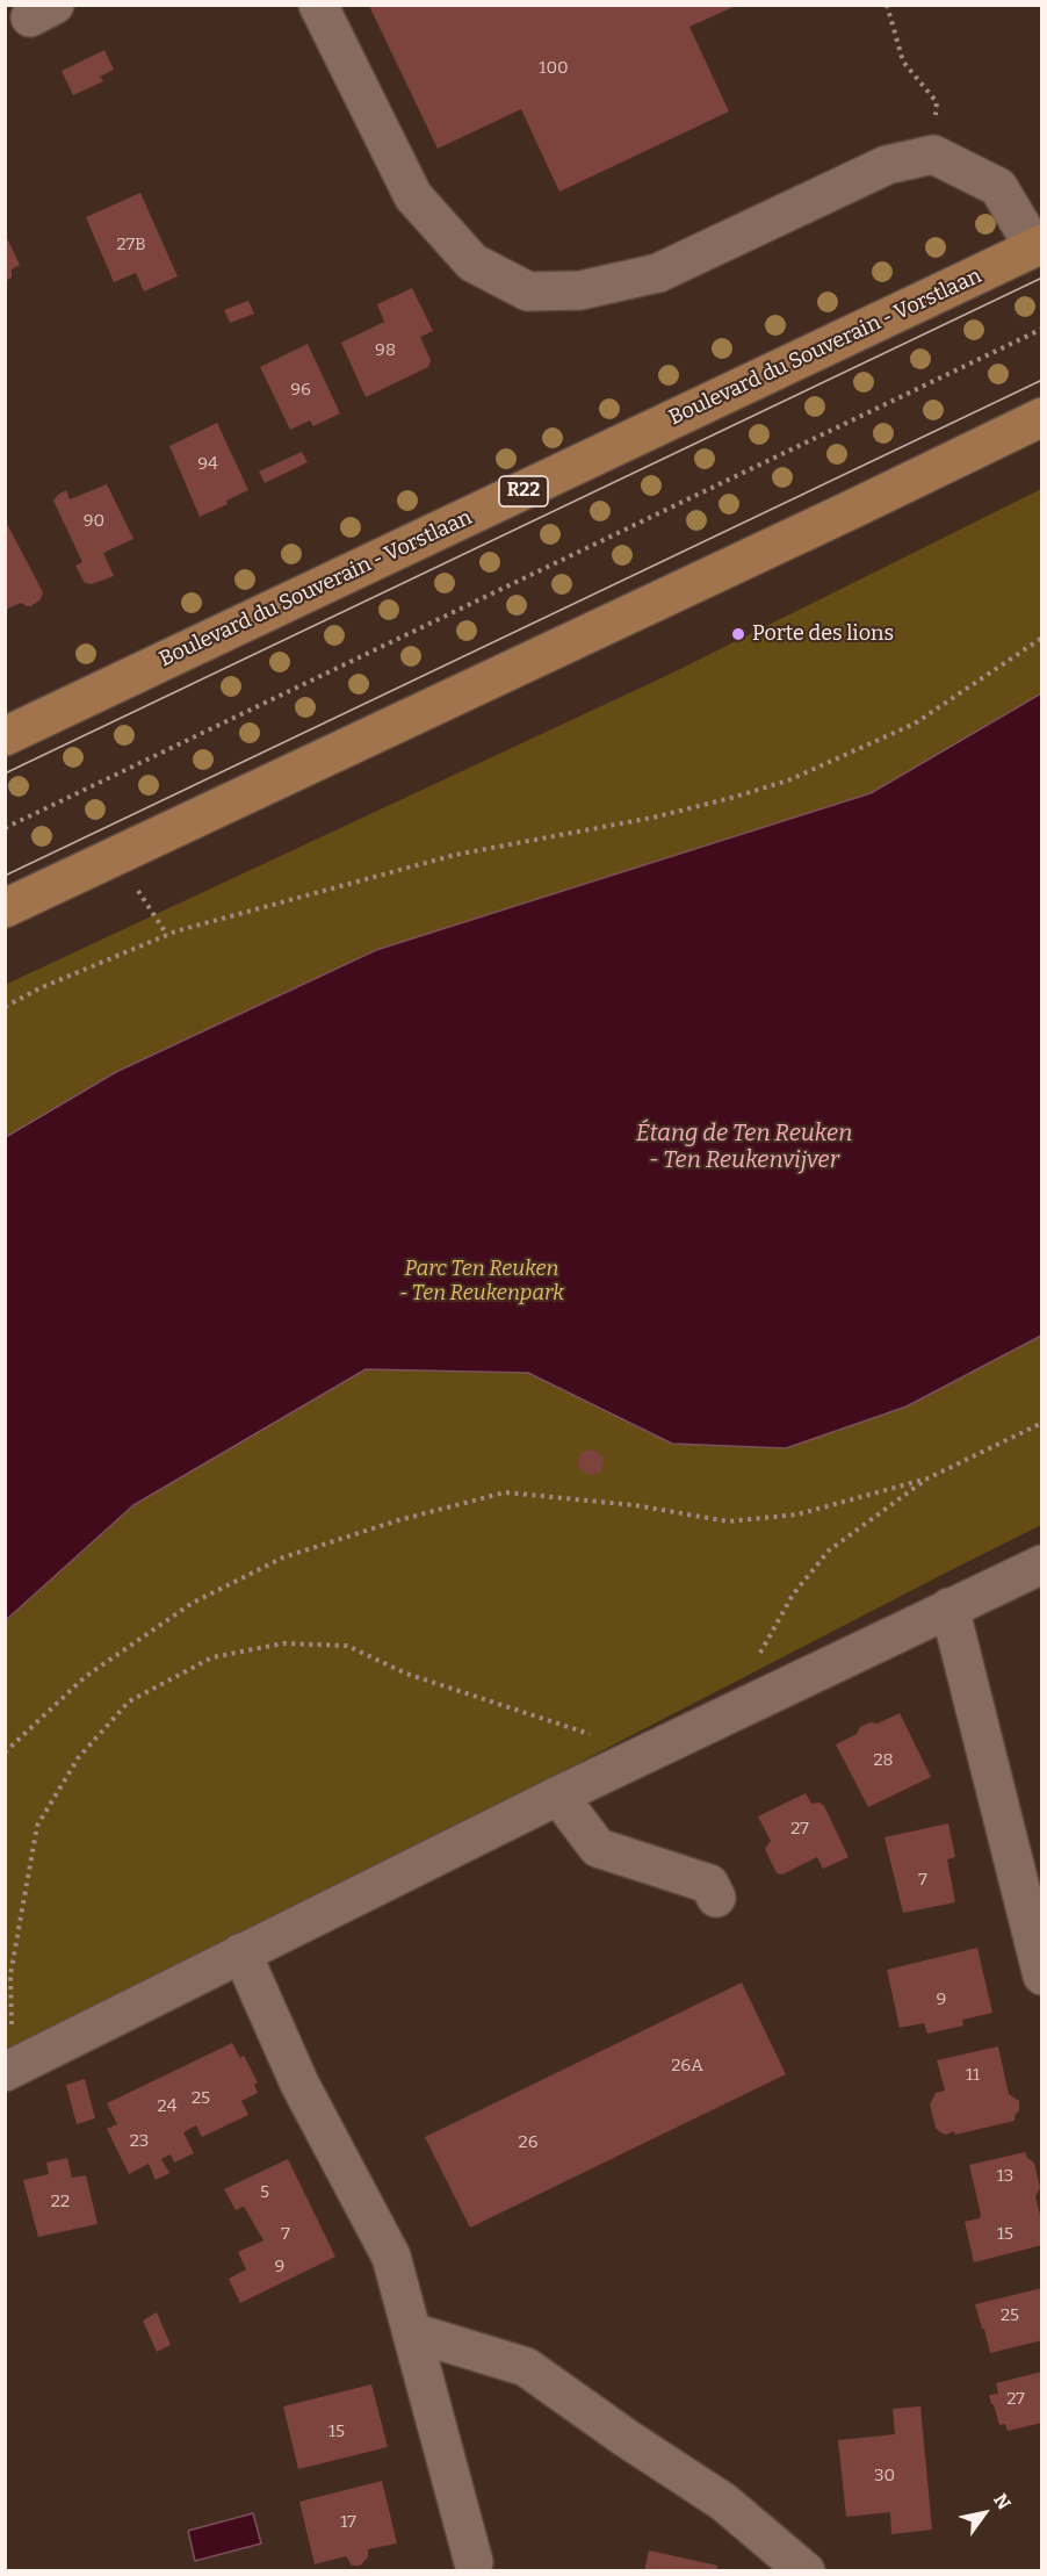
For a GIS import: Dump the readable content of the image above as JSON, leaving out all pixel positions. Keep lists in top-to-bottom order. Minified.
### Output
{"streets":{"main road":["Boulevard du Souverain - Vorstlaan","R22"]},"water":["Étang de Ten Reuken - Ten Reukenvijver"],"parks":["Parc Ten Reuken - Ten Reukenpark"],"places":["Porte des lions"],"house_numbers":["100","27B","98","96","94","90","28","27","7","9","26A","11","25","24","23","26","13","5","22","7","15","9","25","27","15","30","17"],"north":"top right"}
